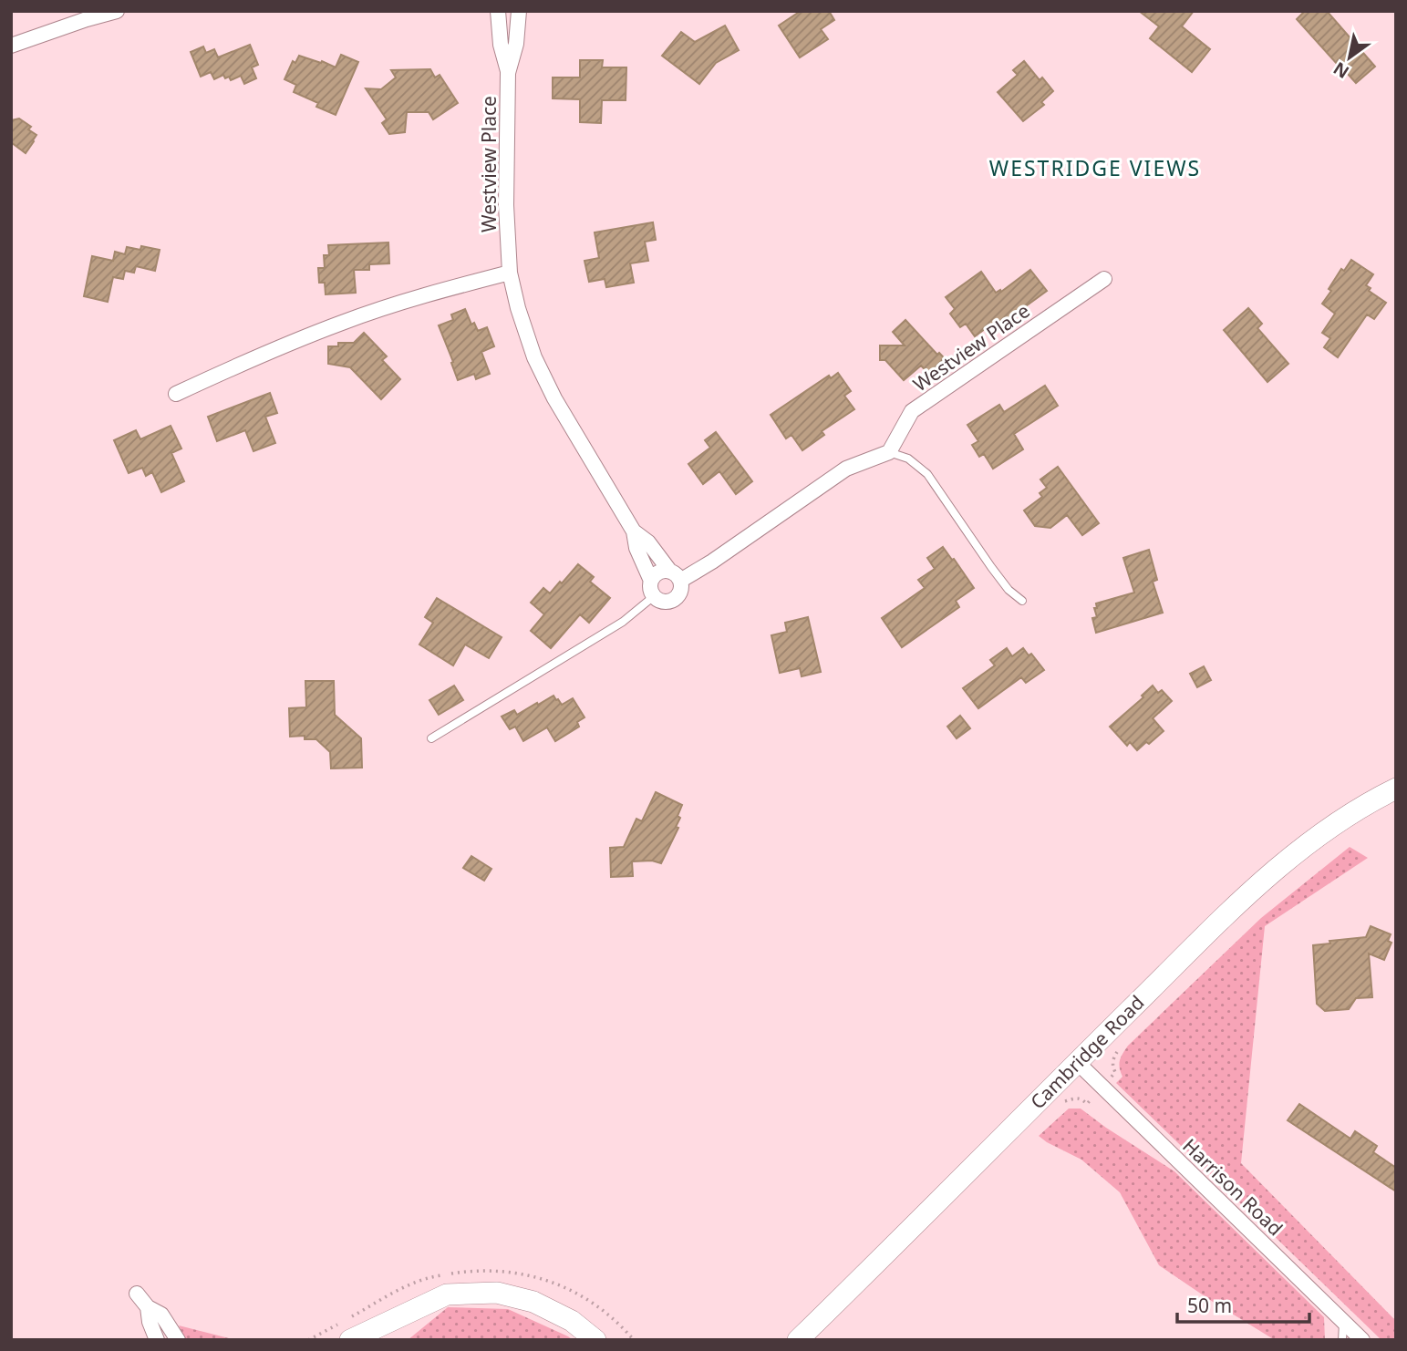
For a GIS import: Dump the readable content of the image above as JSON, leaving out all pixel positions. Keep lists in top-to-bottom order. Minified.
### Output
{"streets":{"main road":["Cambridge Road"],"street":["Westview Place","Harrison Road"]},"crossings":[["Cambridge Road","Harrison Road"]],"districts":["WESTRIDGE VIEWS"],"scale_bar":"50 m","north":"bottom left"}
